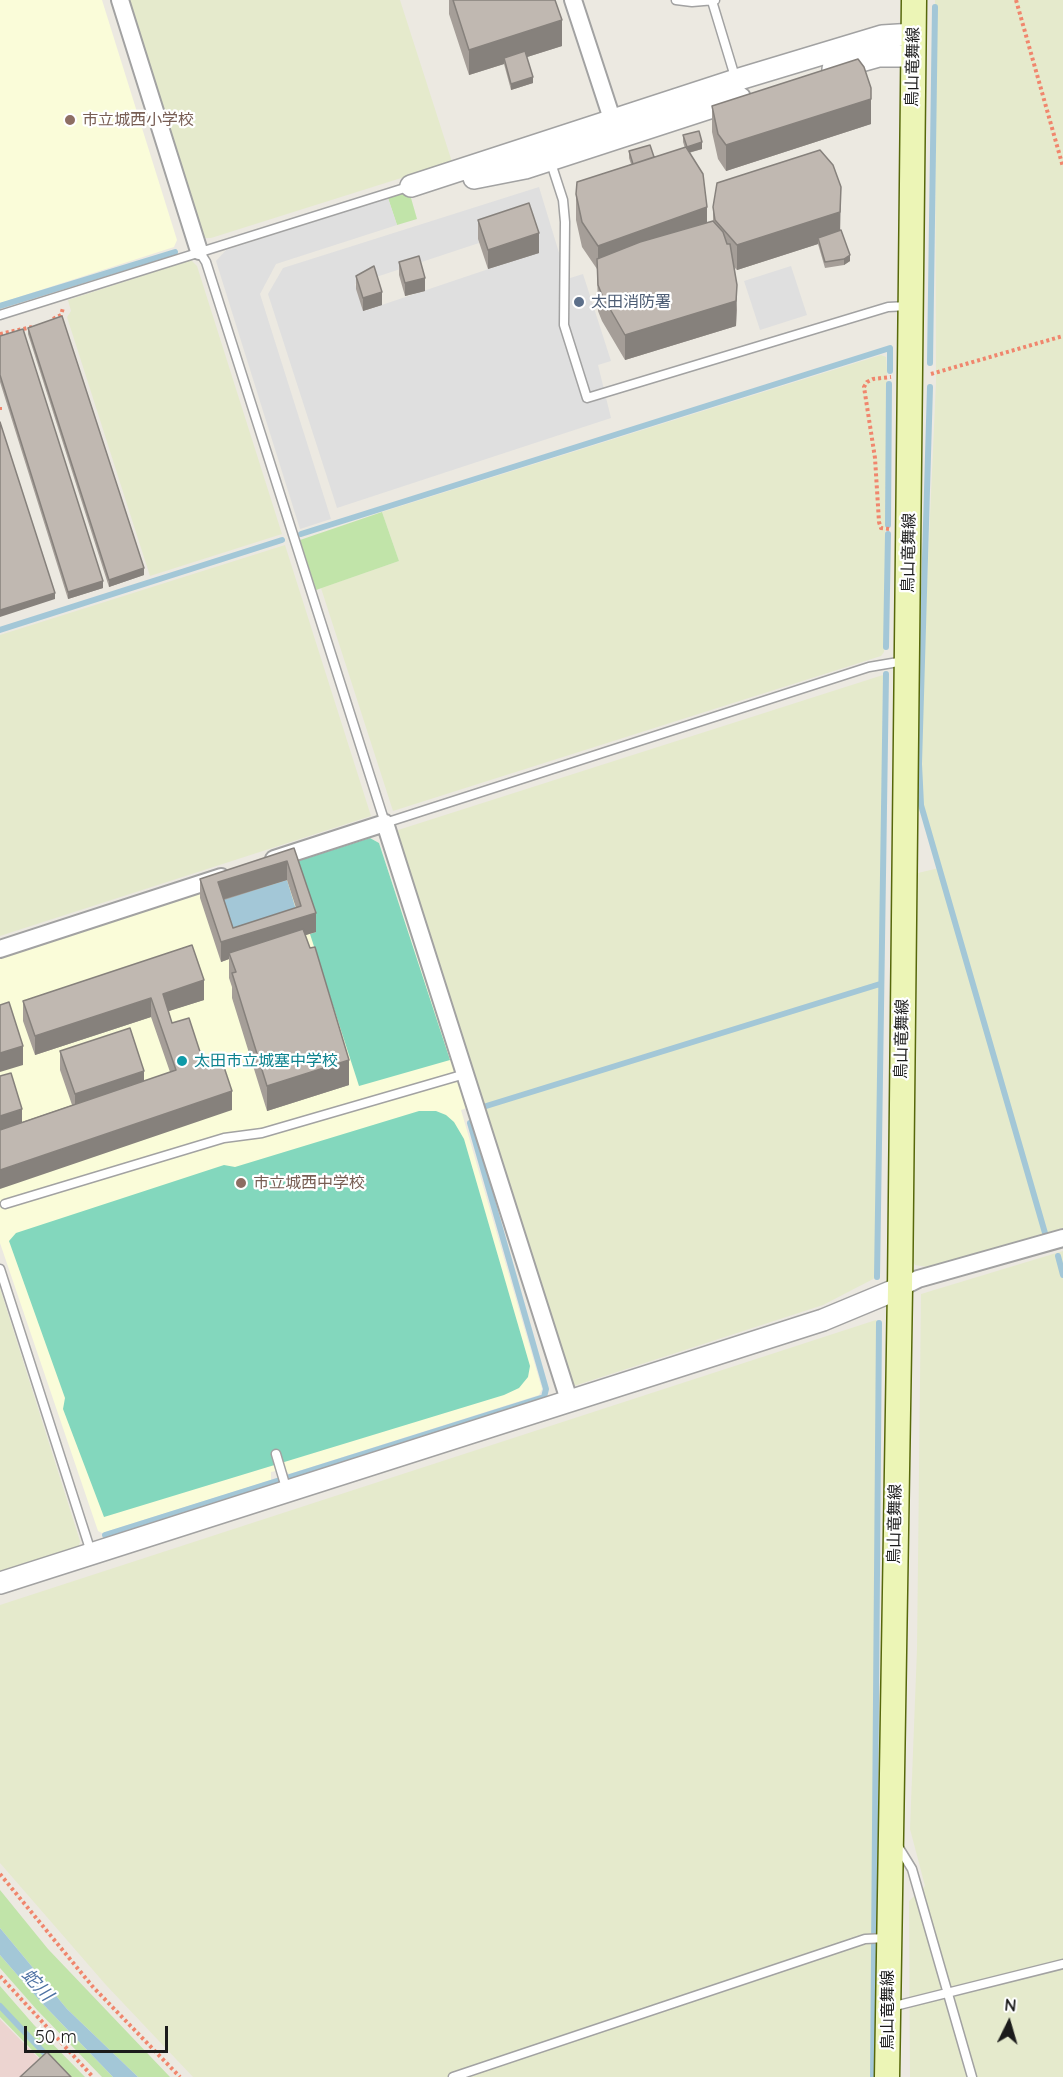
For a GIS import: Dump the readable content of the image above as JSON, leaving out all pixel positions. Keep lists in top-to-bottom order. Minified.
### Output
{"streets":{"main road":["鳥山竜舞線"]},"water":["蛇川"],"places":["市立城西小学校","太田消防署","太田市立城塞中学校","市立城西中学校"],"scale_bar":"50 m","north":"top"}
